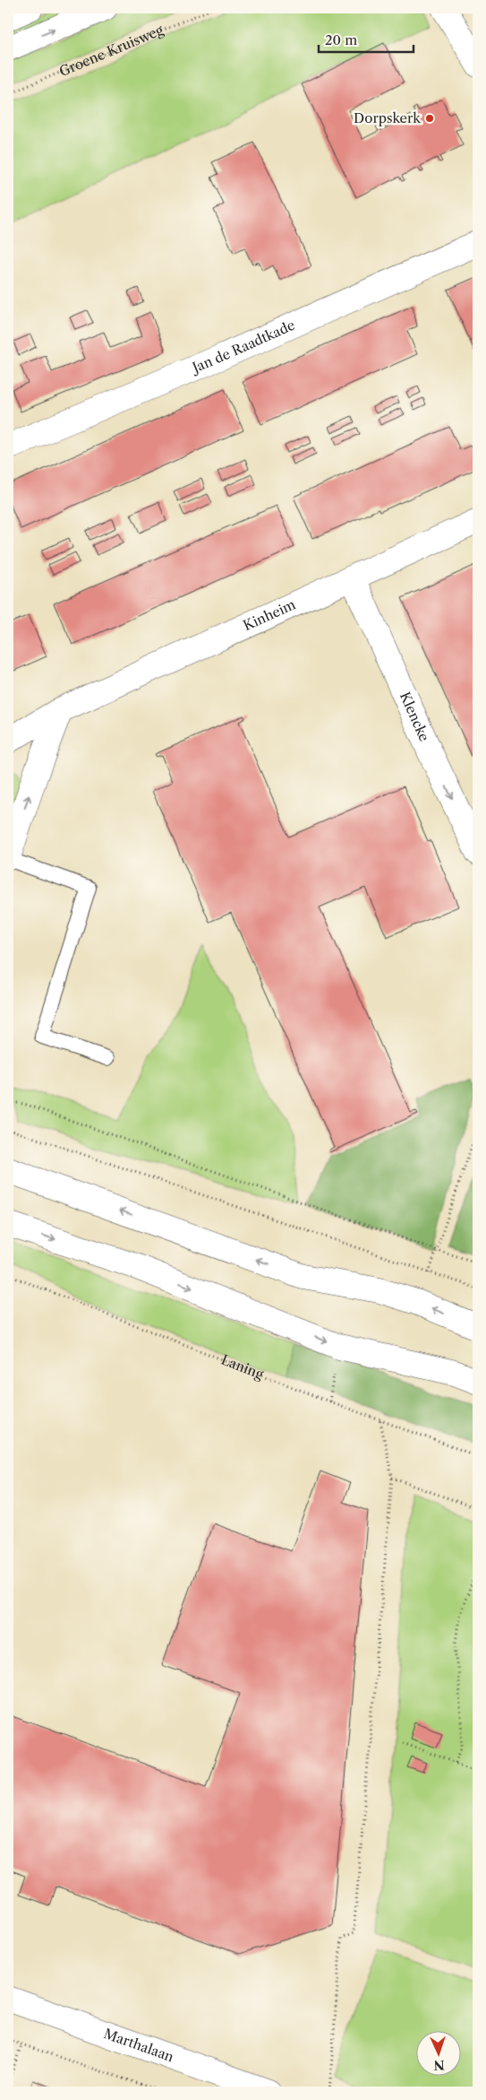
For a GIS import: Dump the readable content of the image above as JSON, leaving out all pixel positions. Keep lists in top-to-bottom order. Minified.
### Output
{"streets":{"street":["Jan de Raadtkade","Kinheim","Klencke","Marthalaan"],"path":["Groene Kruisweg","Laning"]},"crossings":[["Kinheim","Klencke"]],"one_way":["Klencke"],"places":["Dorpskerk"],"scale_bar":"20 m","north":"bottom"}
